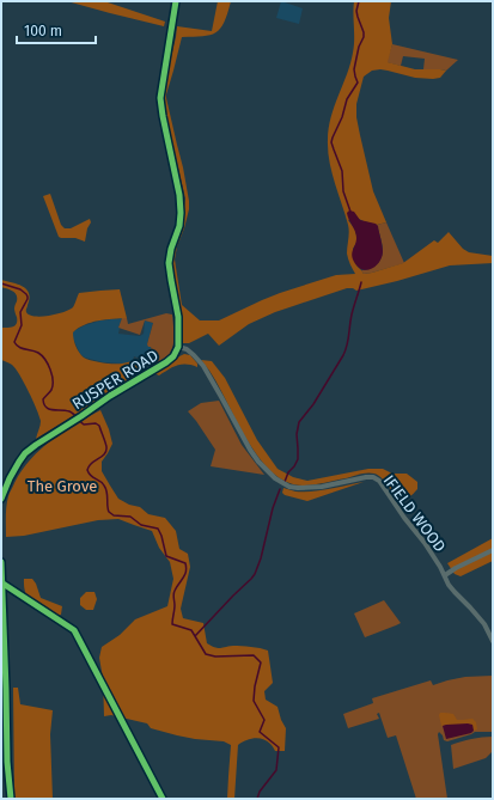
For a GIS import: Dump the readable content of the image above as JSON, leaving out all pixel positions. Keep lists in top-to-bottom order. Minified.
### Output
{"streets":{"street":["RUSPER ROAD","IFIELD WOOD"]},"crossings":[["RUSPER ROAD","IFIELD WOOD"]],"parks":["The Grove"],"scale_bar":"100 m"}
